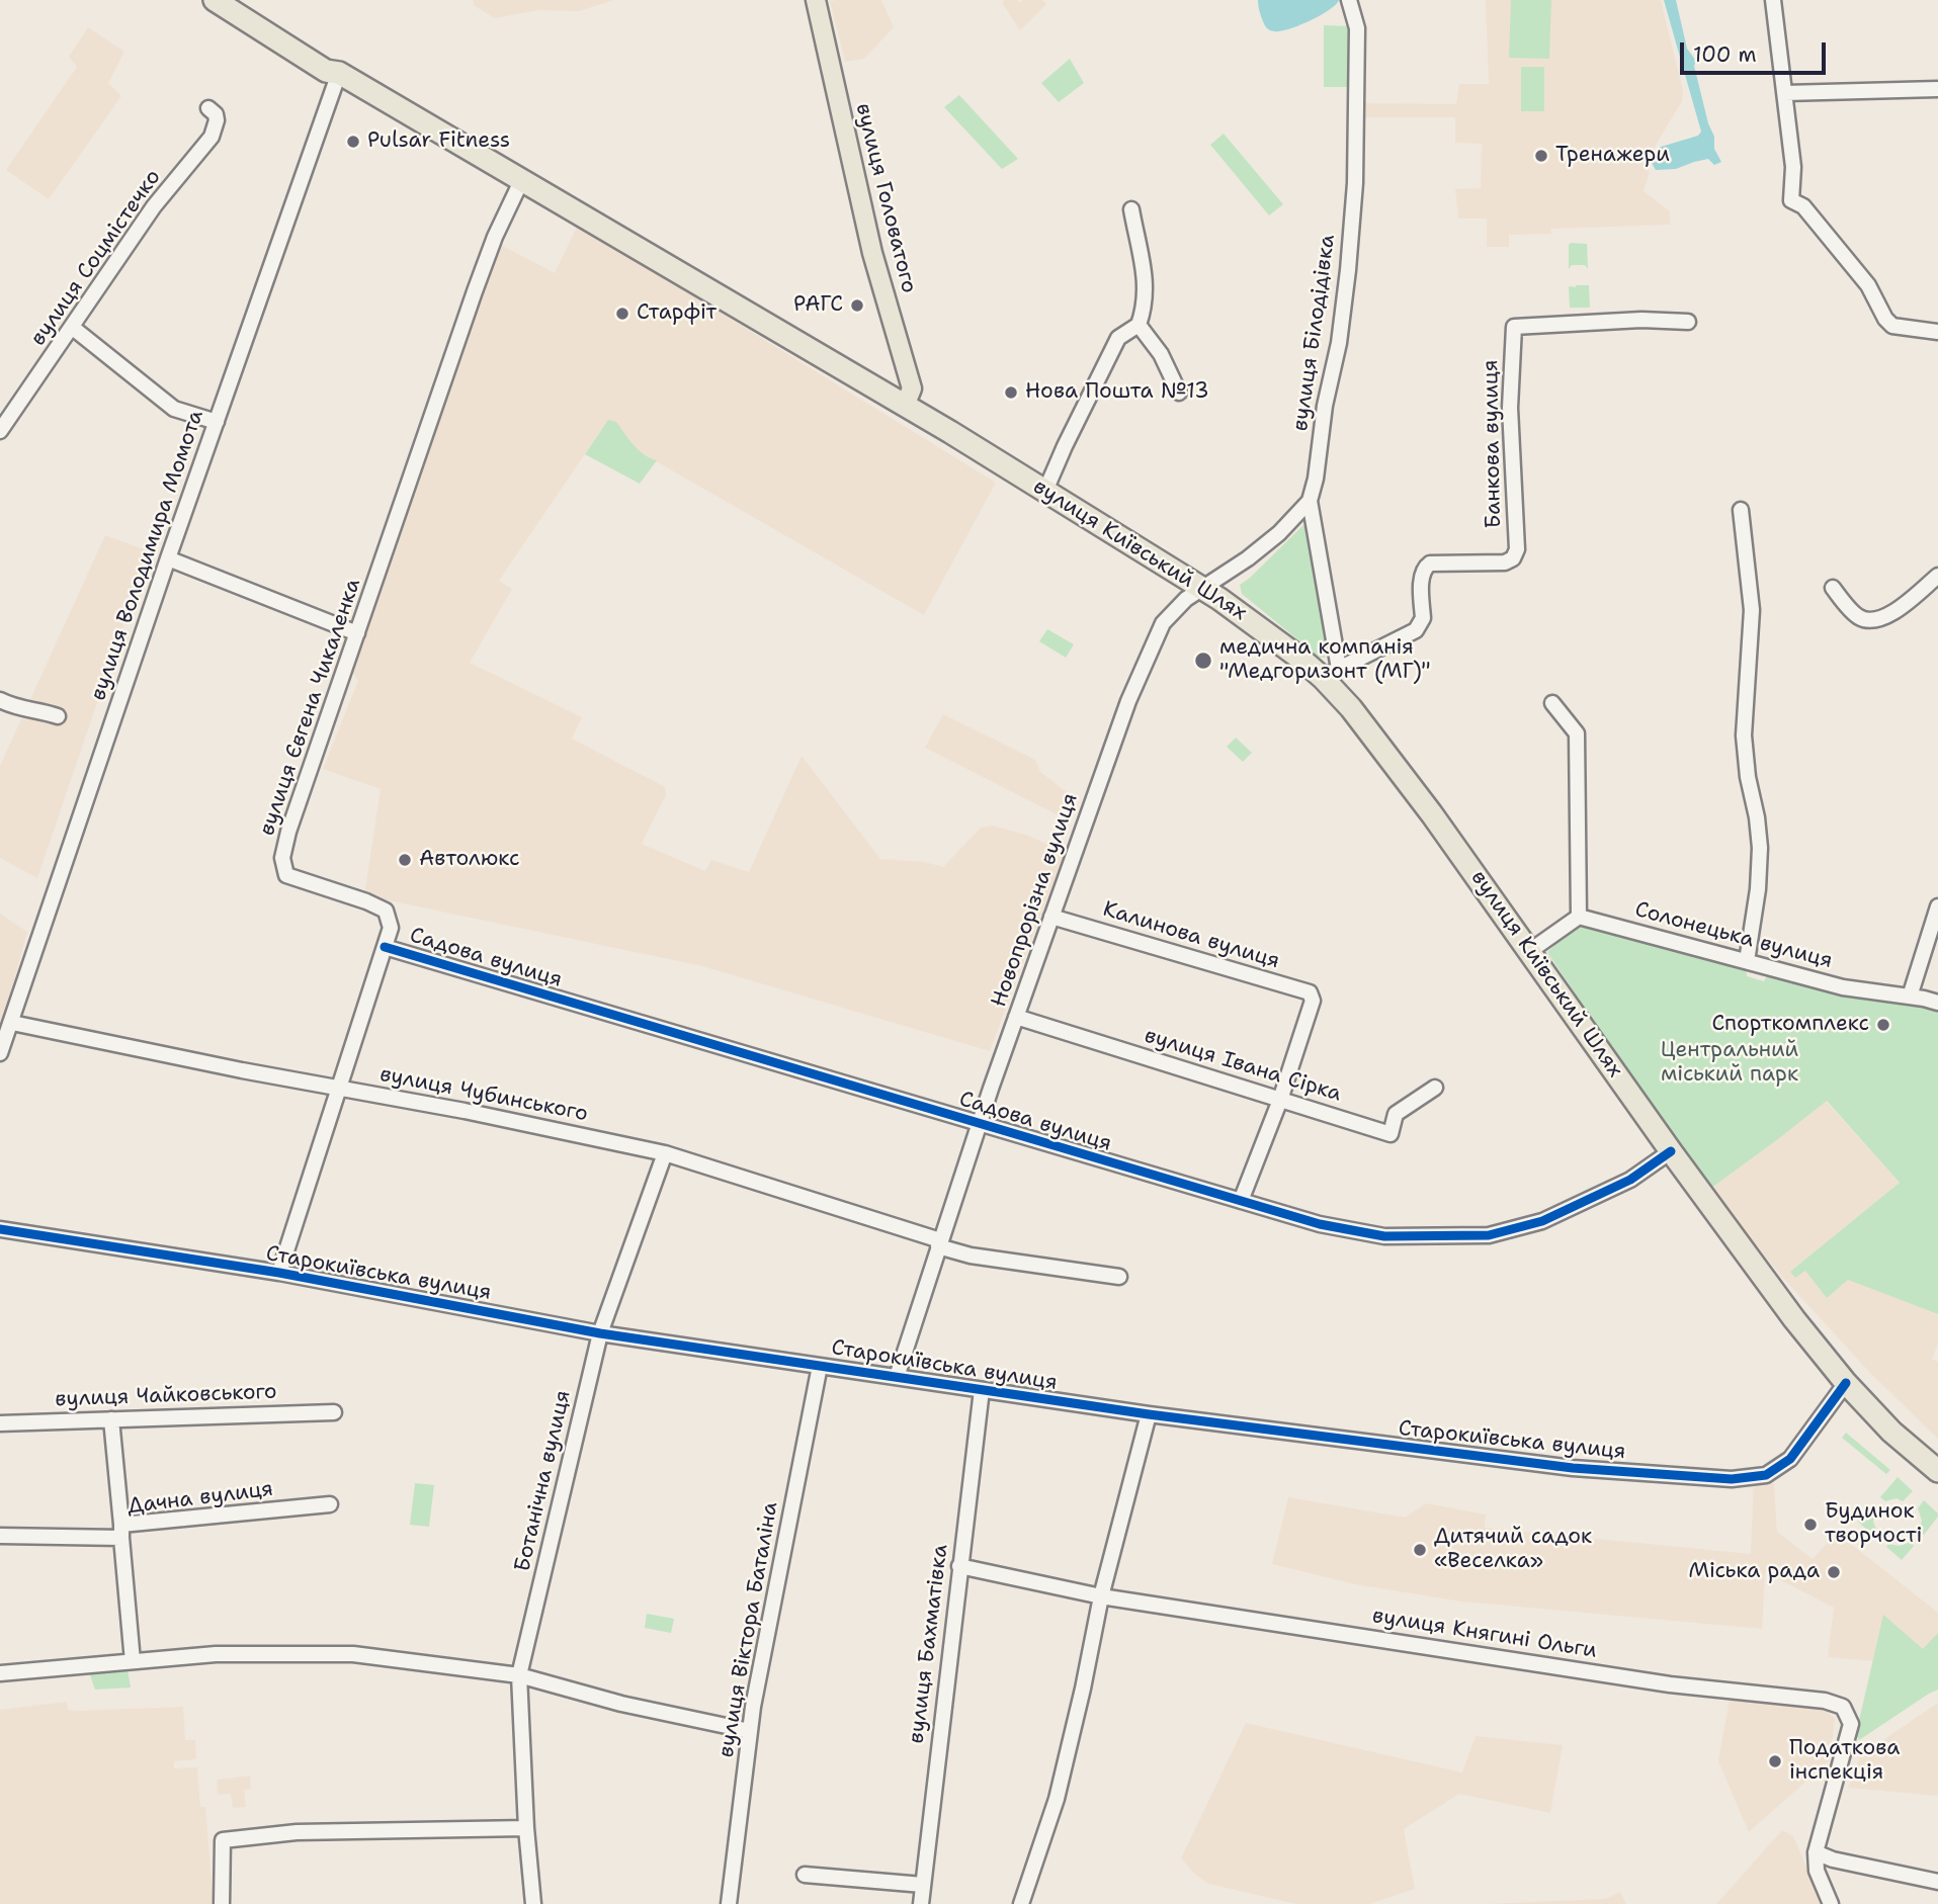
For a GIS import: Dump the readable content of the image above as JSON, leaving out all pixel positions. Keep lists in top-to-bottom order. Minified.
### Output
{"streets":{"highway":["вулиця Київський Шлях"],"main road":["вулиця Головатого"],"street":["вулиця Соцмістечко","вулиця Білодідівка","Банкова вулиця","вулиця Володимира Момота","вулиця Євгена Чикаленка","Новопрорізна вулиця","Калинова вулиця","Солонецька вулиця","Садова вулиця","вулиця Івана Сірка","вулиця Чубинського","Старокиївська вулиця","вулиця Чайковського","Ботанічна вулиця","Дачна вулиця","вулиця Віктора Баталіна","вулиця Княгині Ольги","вулиця Бахматівка"]},"crossings":[["вулиця Головатого","вулиця Київський Шлях"],["вулиця Білодідівка","Банкова вулиця"],["вулиця Білодідівка","вулиця Київський Шлях"],["вулиця Білодідівка","Новопрорізна вулиця"],["Банкова вулиця","вулиця Київський Шлях"],["вулиця Київський Шлях","вулиця Володимира Момота"],["вулиця Київський Шлях","вулиця Євгена Чикаленка"],["вулиця Київський Шлях","Новопрорізна вулиця"],["вулиця Київський Шлях","Садова вулиця"],["вулиця Київський Шлях","Старокиївська вулиця"],["вулиця Володимира Момота","вулиця Чубинського"],["вулиця Євгена Чикаленка","Садова вулиця"],["вулиця Євгена Чикаленка","вулиця Чубинського"],["вулиця Євгена Чикаленка","Старокиївська вулиця"],["Новопрорізна вулиця","Калинова вулиця"],["Новопрорізна вулиця","Садова вулиця"],["Новопрорізна вулиця","вулиця Івана Сірка"],["Новопрорізна вулиця","вулиця Чубинського"],["Новопрорізна вулиця","Старокиївська вулиця"],["Калинова вулиця","вулиця Івана Сірка"],["вулиця Чубинського","Ботанічна вулиця"],["Старокиївська вулиця","Ботанічна вулиця"],["Старокиївська вулиця","вулиця Віктора Баталіна"],["Старокиївська вулиця","вулиця Бахматівка"],["вулиця Княгині Ольги","вулиця Бахматівка"]],"parks":["Центральний міський парк"],"places":["Pulsar Fitness","Тренажери","РАГС","Старфіт","Нова Пошта №13","медична компанія \"Медгоризонт (МГ)\"","Автолюкс","Спорткомплекс","Будинок творчості","Дитячий садок «Веселка»","Міська рада","Податкова інспекція"],"scale_bar":"100 m"}
